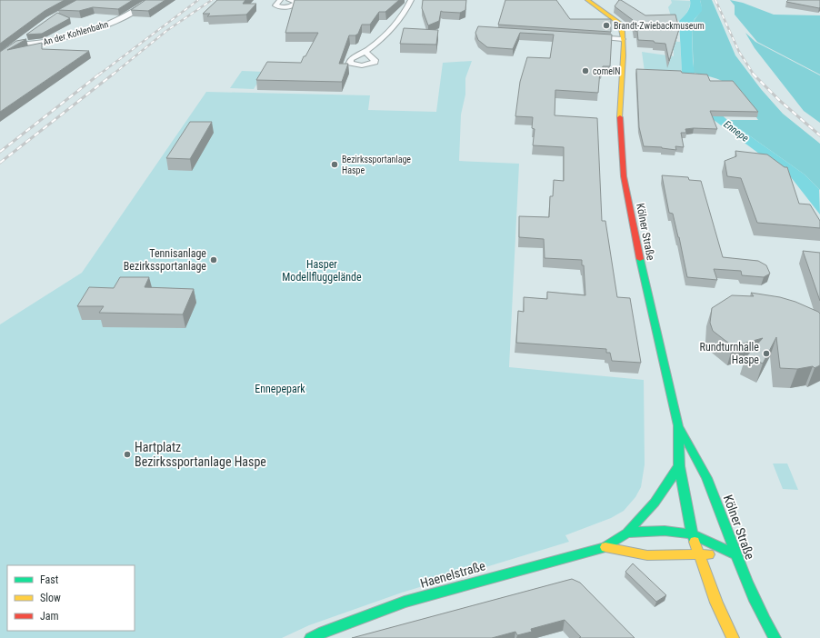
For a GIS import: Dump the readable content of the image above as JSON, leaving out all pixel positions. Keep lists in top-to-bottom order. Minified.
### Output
{"streets":{"main road":["Kölner Straße","Haenelstraße"],"street":["An der Kohlenbahn"]},"crossings":[["Kölner Straße","Haenelstraße"]],"water":["Ennepe"],"parks":["Hasper Modellfluggelände","Ennepepark"],"places":["Brandt-Zwiebackmuseum","comeIN","Bezirkssportanlage Haspe","Tennisanlage Bezirkssportanlage","Rundturnhalle Haspe","Hartplatz Bezirkssportanlage Haspe"],"legend":["Fast","Slow","Jam"]}
